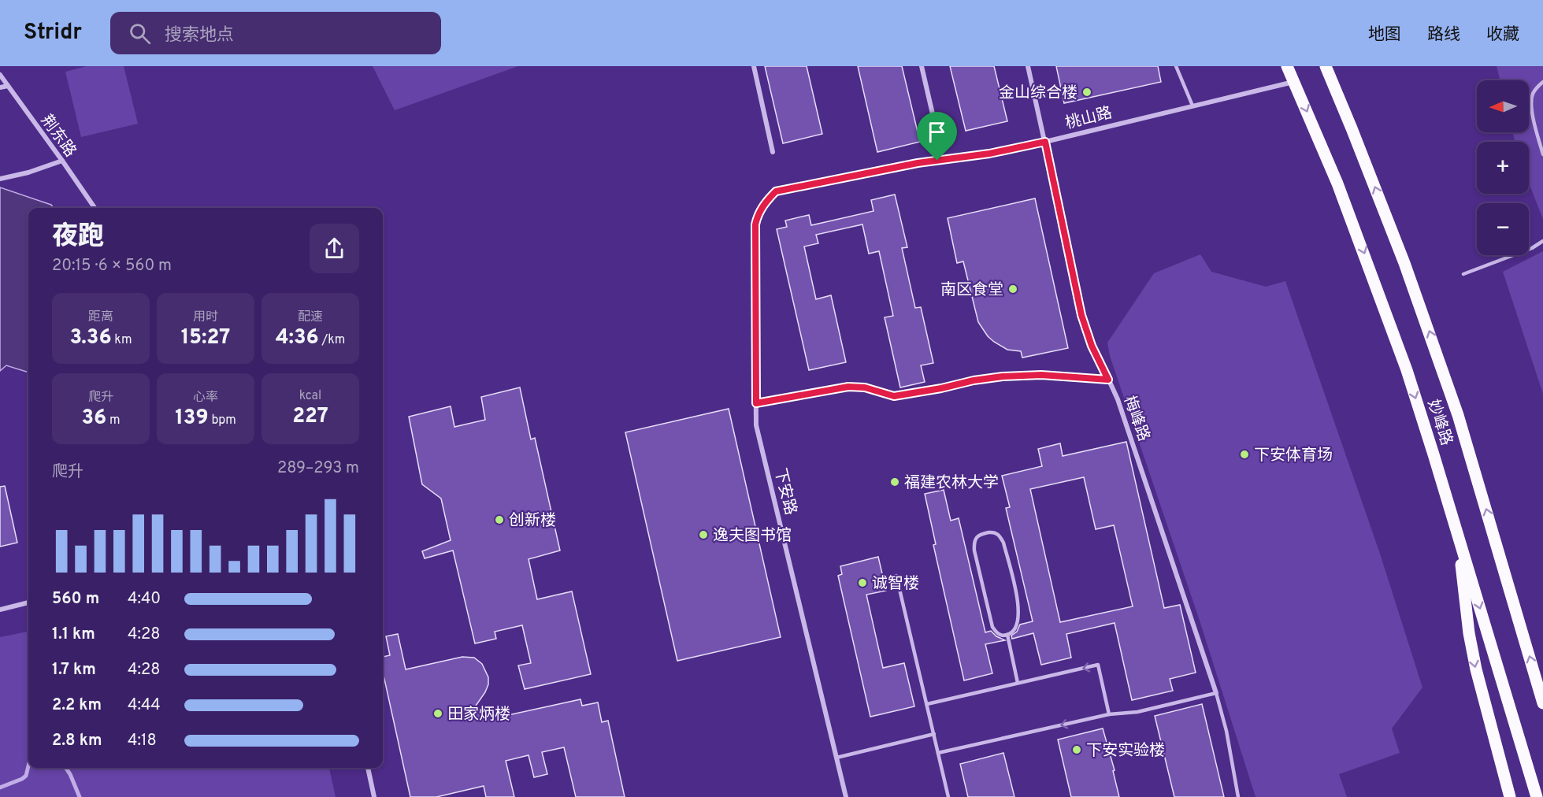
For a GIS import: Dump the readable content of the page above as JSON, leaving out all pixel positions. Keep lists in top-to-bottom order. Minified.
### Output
{"streets":{"main road":["妙峰路"],"street":["桃山路","荆东路","梅峰路","下安路"]},"crossings":[["桃山路","梅峰路"],["桃山路","妙峰路"],["桃山路","下安路"]],"places":["金山综合楼","南区食堂","下安体育场","福建农林大学","创新楼","逸夫图书馆","诚智楼","田家炳楼","下安实验楼"],"north":"left","page":{"header":"Stridr","search":"搜索地点","nav":["地图","路线","收藏"],"map_buttons":["+","−"],"heading":["夜跑","20:15 · 6 × 560 m"],"stats":[["距离","3.36 km"],["用时","15:27"],["配速","4:36 /km"],["爬升","36 m"],["心率","139 bpm"],["kcal","227"]],"chart":["爬升","289–293 m"],"list":[{"name":"560 m","note":"4:40"},{"name":"1.1 km","note":"4:28"},{"name":"1.7 km","note":"4:28"},{"name":"2.2 km","note":"4:44"},{"name":"2.8 km","note":"4:18"}]}}
